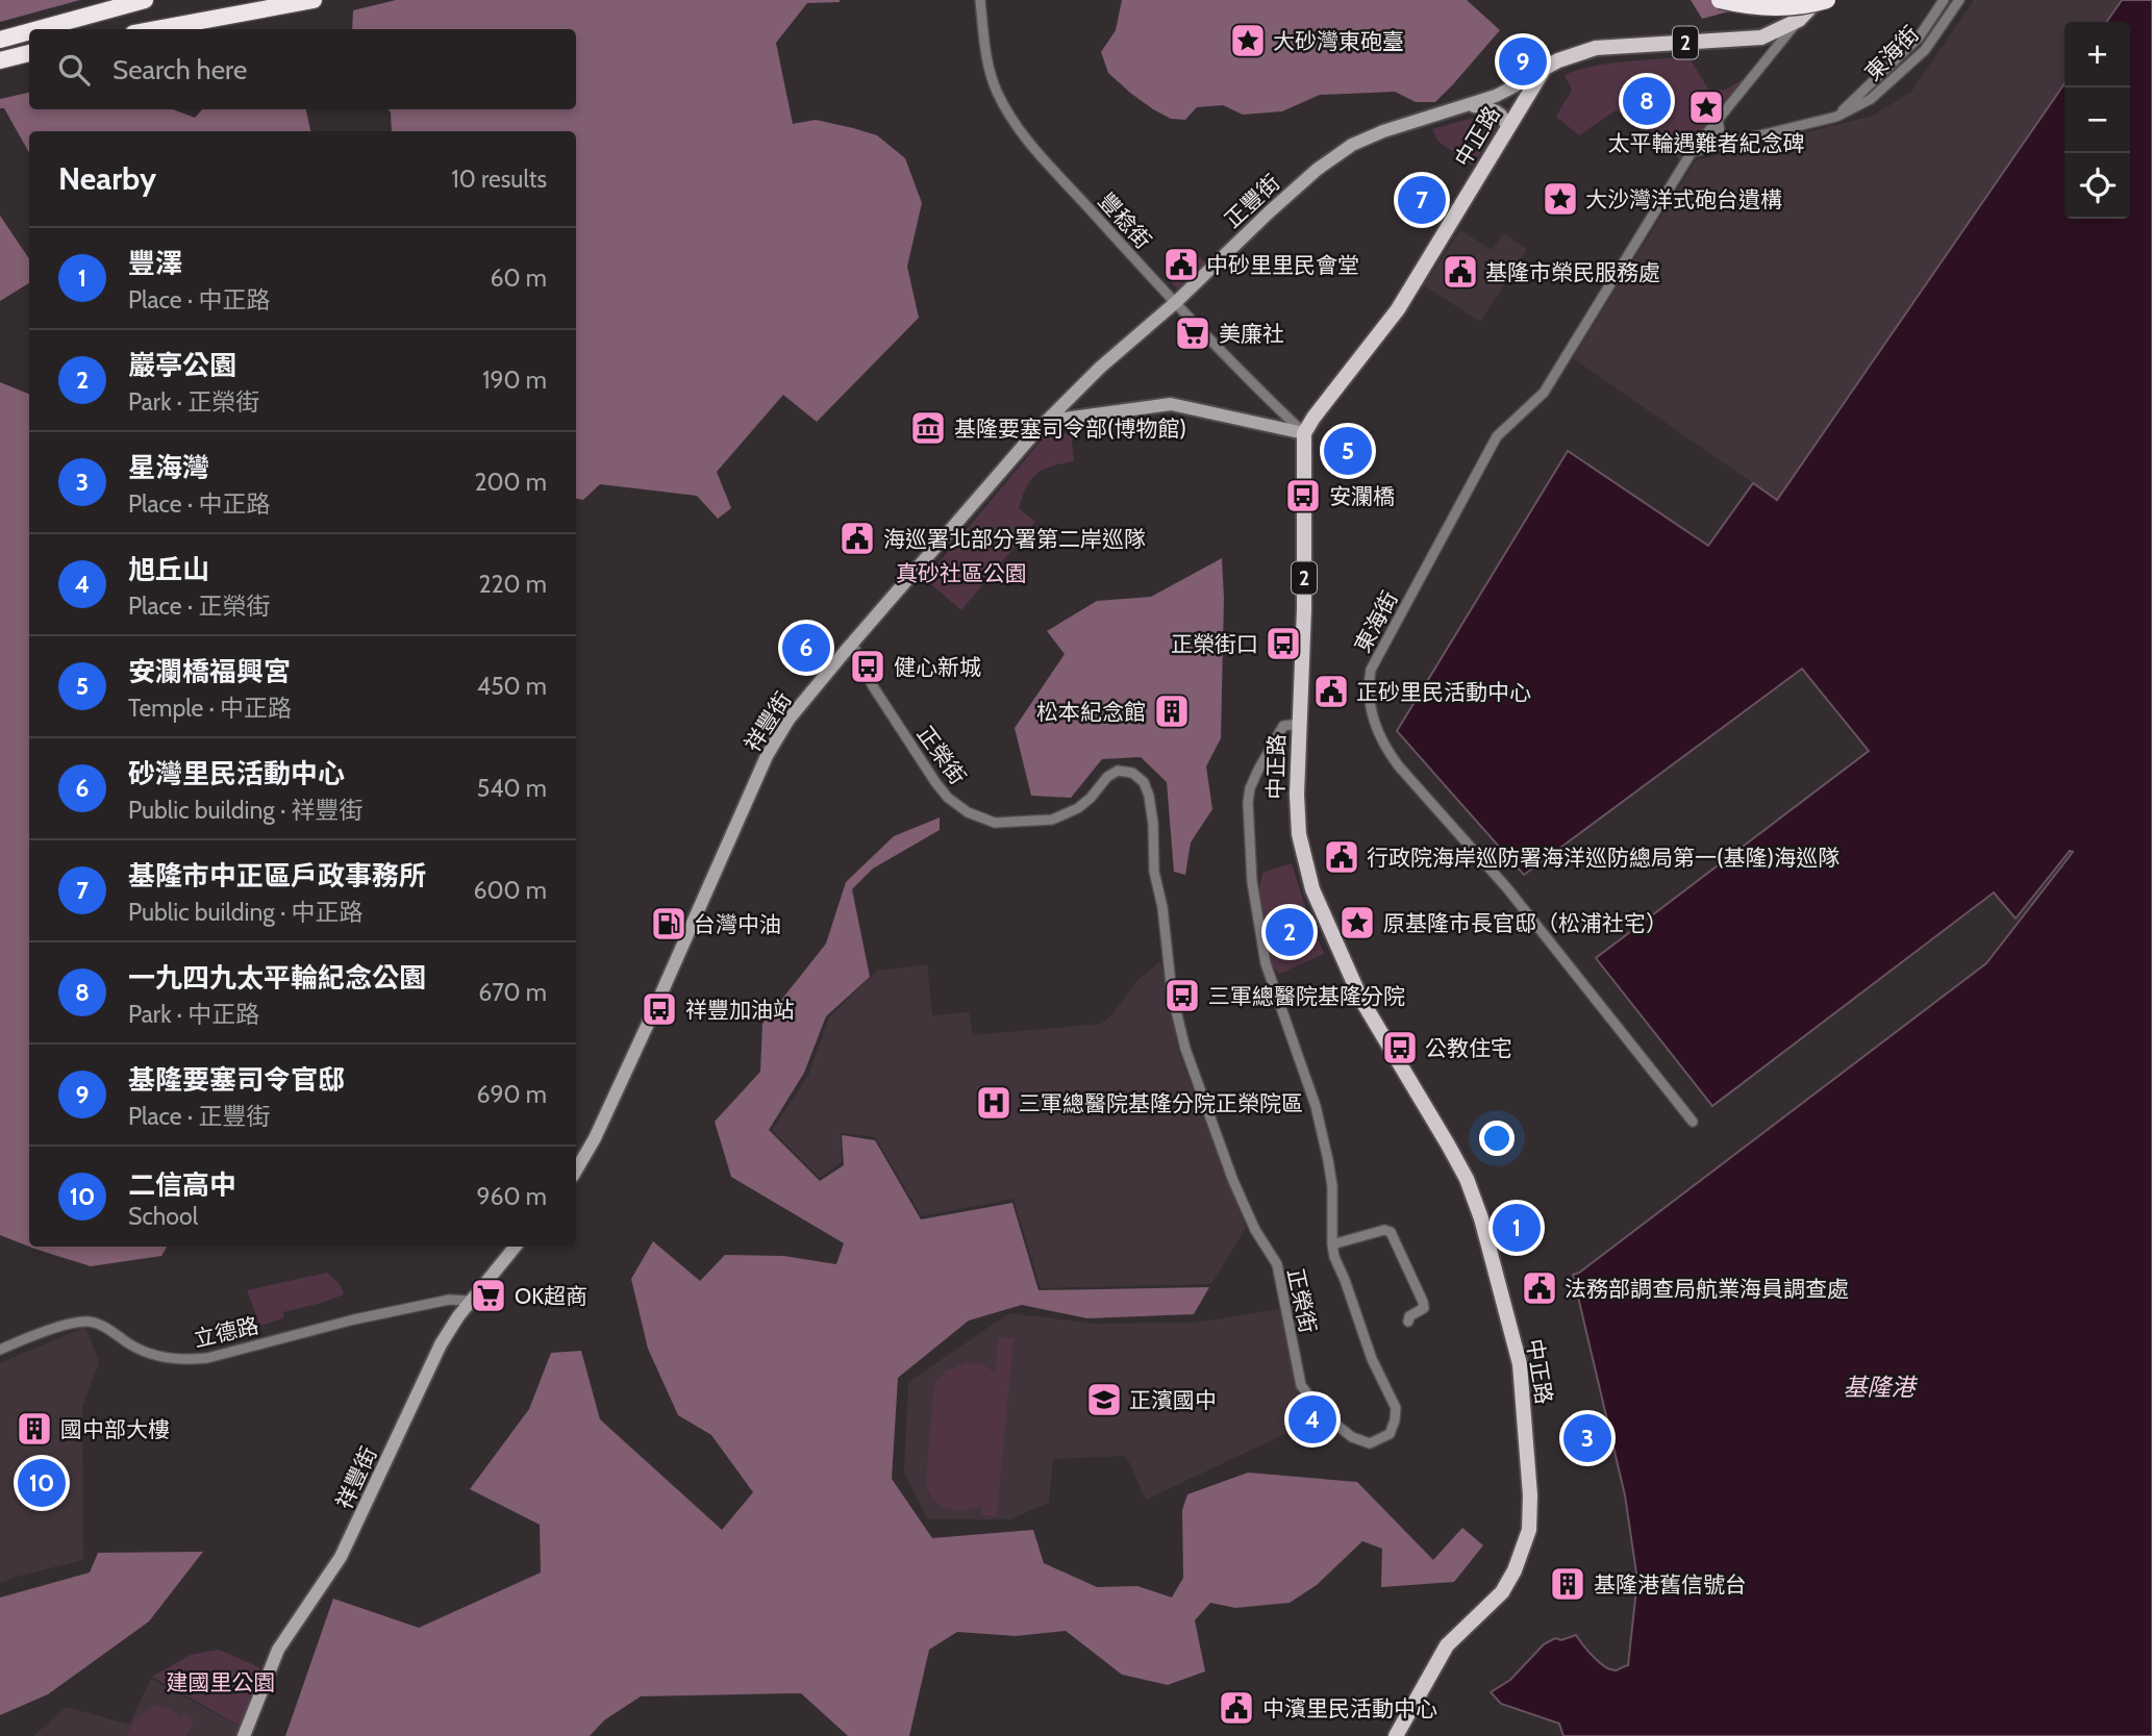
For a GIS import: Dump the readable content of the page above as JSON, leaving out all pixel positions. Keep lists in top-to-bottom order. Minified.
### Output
{"streets":{"main road":["2","中正路"],"street":["東海街","正豐街","豐稔街","祥豐街","正榮街","立德路"]},"crossings":[["2","東海街"],["2","中正路"],["2","正豐街"],["中正路","正豐街"],["中正路","豐稔街"],["中正路","祥豐街"],["中正路","正榮街"],["正豐街","豐稔街"],["正豐街","祥豐街"],["豐稔街","祥豐街"],["祥豐街","正榮街"],["祥豐街","立德路"]],"water":["基隆港"],"parks":["真砂社區公園","建國里公園"],"places":{"place":["大砂灣東砲臺","太平輪遇難者紀念碑","大沙灣洋式砲台遺構","原基隆市長官邸（松浦社宅）"],"public building":["中砂里里民會堂","基隆市榮民服務處","海巡署北部分署第二岸巡隊","正砂里民活動中心","行政院海岸巡防署海洋巡防總局第一(基隆)海巡隊","法務部調查局航業海員調查處","中濱里民活動中心"],"supermarket":["美廉社","OK超商"],"museum":["基隆要塞司令部(博物館)"],"bus stop":["安瀾橋","正榮街口","健心新城","三軍總醫院基隆分院","祥豐加油站","公教住宅"],"building":["松本紀念館","國中部大樓","基隆港舊信號台"],"fuel station":["台灣中油"],"hospital":["三軍總醫院基隆分院正榮院區"],"school or university":["正濱國中"]},"page":{"map_buttons":["+","−"],"search":"Search here","pins":["9","8","7","5","6","2","1","4","3","10"],"heading":["Nearby","10 results"],"list":[{"mark":"1","name":"豐澤","note":"Place · 中正路","value":"60 m"},{"mark":"2","name":"巖亭公園","note":"Park · 正榮街","value":"190 m"},{"mark":"3","name":"星海灣","note":"Place · 中正路","value":"200 m"},{"mark":"4","name":"旭丘山","note":"Place · 正榮街","value":"220 m"},{"mark":"5","name":"安瀾橋福興宮","note":"Temple · 中正路","value":"450 m"},{"mark":"6","name":"砂灣里民活動中心","note":"Public building · 祥豐街","value":"540 m"},{"mark":"7","name":"基隆市中正區戶政事務所","note":"Public building · 中正路","value":"600 m"},{"mark":"8","name":"一九四九太平輪紀念公園","note":"Park · 中正路","value":"670 m"},{"mark":"9","name":"基隆要塞司令官邸","note":"Place · 正豐街","value":"690 m"},{"mark":"10","name":"二信高中","note":"School","value":"960 m"}]}}
